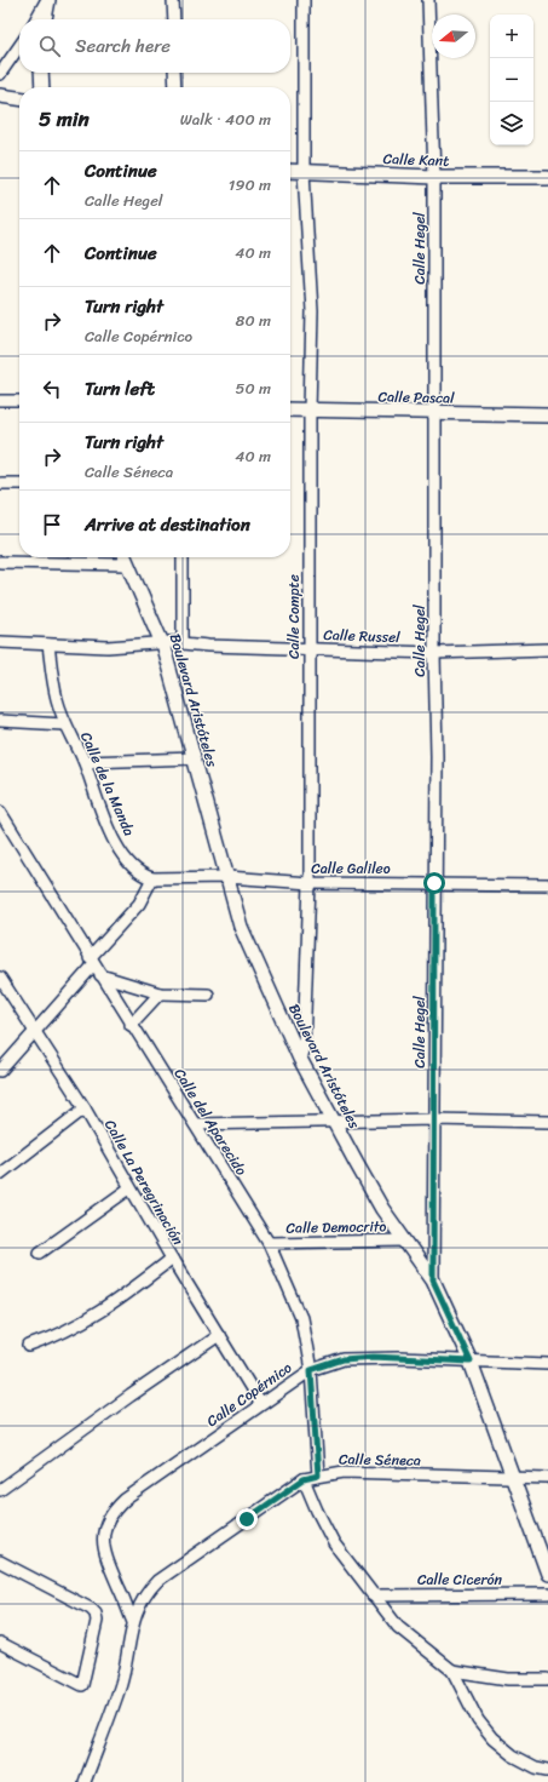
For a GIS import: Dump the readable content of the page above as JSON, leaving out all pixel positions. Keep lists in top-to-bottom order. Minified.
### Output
{"streets":{"street":["Calle Kant","Calle Hegel","Calle Pascal","Calle Compte","Calle Russel","Boulevard Aristóteles","Calle de la Manda","Calle Galileo","Calle del Aparecido","Calle La Peregrinación","Calle Democrito","Calle Copérnico","Calle Séneca","Calle Cicerón"]},"crossings":[["Calle Kant","Calle Hegel"],["Calle Kant","Calle Compte"],["Calle Hegel","Calle Pascal"],["Calle Hegel","Calle Russel"],["Calle Hegel","Boulevard Aristóteles"],["Calle Hegel","Calle Galileo"],["Calle Pascal","Calle Compte"],["Calle Compte","Calle Russel"],["Calle Compte","Boulevard Aristóteles"],["Calle Compte","Calle Galileo"],["Calle Russel","Boulevard Aristóteles"],["Calle Russel","Calle de la Manda"],["Boulevard Aristóteles","Calle Galileo"],["Boulevard Aristóteles","Calle Democrito"],["Boulevard Aristóteles","Calle Copérnico"],["Boulevard Aristóteles","Calle Séneca"],["Calle de la Manda","Calle Galileo"],["Calle del Aparecido","Calle Democrito"],["Calle del Aparecido","Calle Copérnico"],["Calle del Aparecido","Calle Séneca"],["Calle La Peregrinación","Calle Copérnico"],["Calle Copérnico","Calle Séneca"]],"north":"left","page":{"map_buttons":["+","−"],"search":"Search here","heading":["5 min","Walk · 400 m"],"list":[["Continue","Calle Hegel","190 m"],["Continue","40 m"],["Turn right","Calle Copérnico","80 m"],["Turn left","50 m"],["Turn right","Calle Séneca","40 m"],"Arrive at destination"]}}
